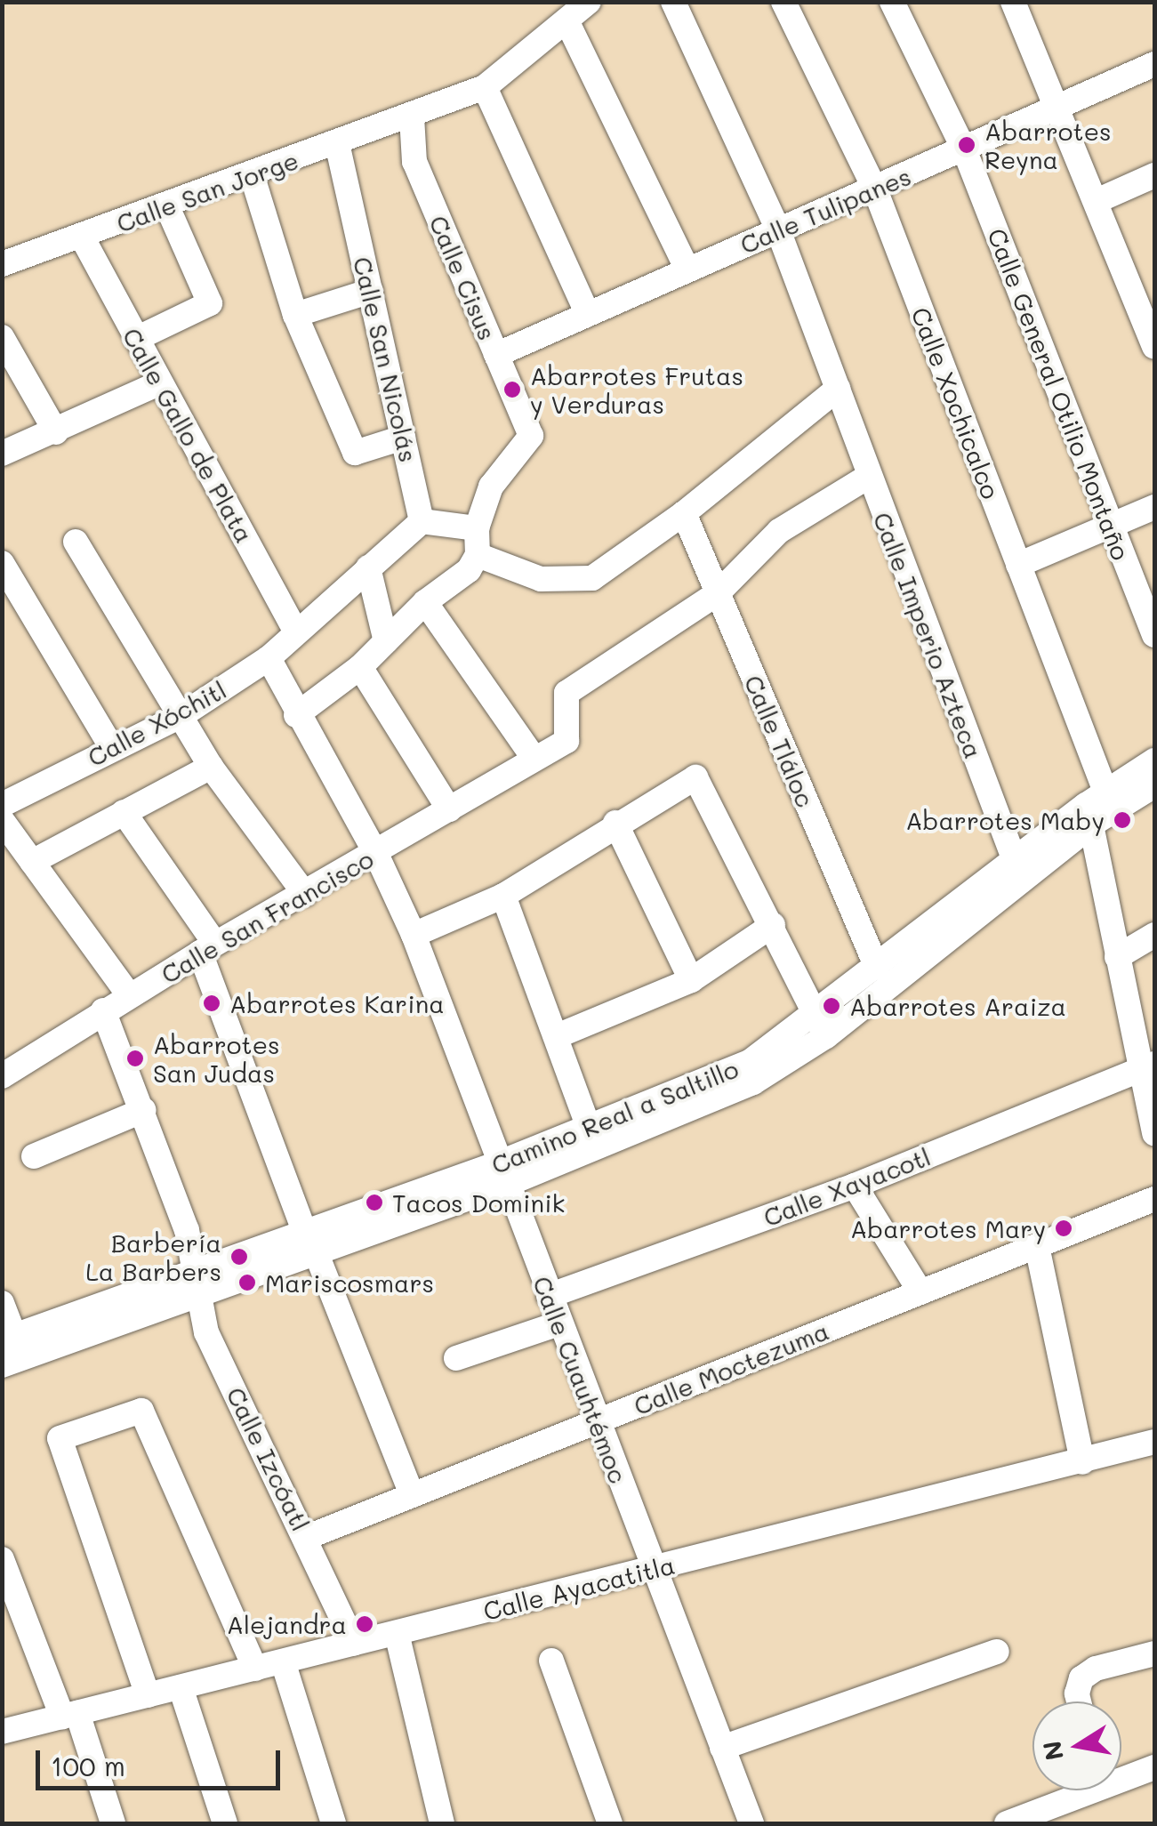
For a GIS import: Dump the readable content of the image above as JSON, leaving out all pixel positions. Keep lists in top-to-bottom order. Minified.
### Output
{"streets":{"street":["Calle San Jorge","Calle Tulipanes","Calle Cisus","Calle San Nicolás","Calle General Otilio Montaño","Calle Xochicalco","Calle Gallo de Plata","Calle Imperio Azteca","Calle Xóchitl","Calle Tláloc","Calle San Francisco","Camino Real a Saltillo","Calle Xayacotl","Calle Moctezuma","Calle Cuauhtémoc","Calle Izcóatl","Calle Ayacatitla"]},"crossings":[["Calle San Jorge","Calle Cisus"],["Calle San Jorge","Calle San Nicolás"],["Calle San Jorge","Calle Gallo de Plata"],["Calle Tulipanes","Calle Cisus"],["Calle Tulipanes","Calle General Otilio Montaño"],["Calle Tulipanes","Calle Xochicalco"],["Calle Tulipanes","Calle Imperio Azteca"],["Calle San Nicolás","Calle Xóchitl"],["Calle Xochicalco","Camino Real a Saltillo"],["Calle Xochicalco","Calle Xayacotl"],["Calle Gallo de Plata","Calle Xóchitl"],["Calle Imperio Azteca","Camino Real a Saltillo"],["Calle Xóchitl","Calle Cuauhtémoc"],["Calle Tláloc","Calle San Francisco"],["Calle Tláloc","Camino Real a Saltillo"],["Calle San Francisco","Calle Cuauhtémoc"],["Calle San Francisco","Calle Izcóatl"],["Camino Real a Saltillo","Calle Cuauhtémoc"],["Camino Real a Saltillo","Calle Izcóatl"],["Calle Xayacotl","Calle Cuauhtémoc"],["Calle Moctezuma","Calle Cuauhtémoc"],["Calle Moctezuma","Calle Izcóatl"],["Calle Cuauhtémoc","Calle Ayacatitla"],["Calle Izcóatl","Calle Ayacatitla"]],"places":["Abarrotes Reyna","Abarrotes Frutas y Verduras","Abarrotes Maby","Abarrotes Karina","Abarrotes Araiza","Abarrotes San Judas","Tacos Dominik","Abarrotes Mary","Barbería La Barbers","Mariscosmars","Alejandra"],"scale_bar":"100 m","north":"left"}
